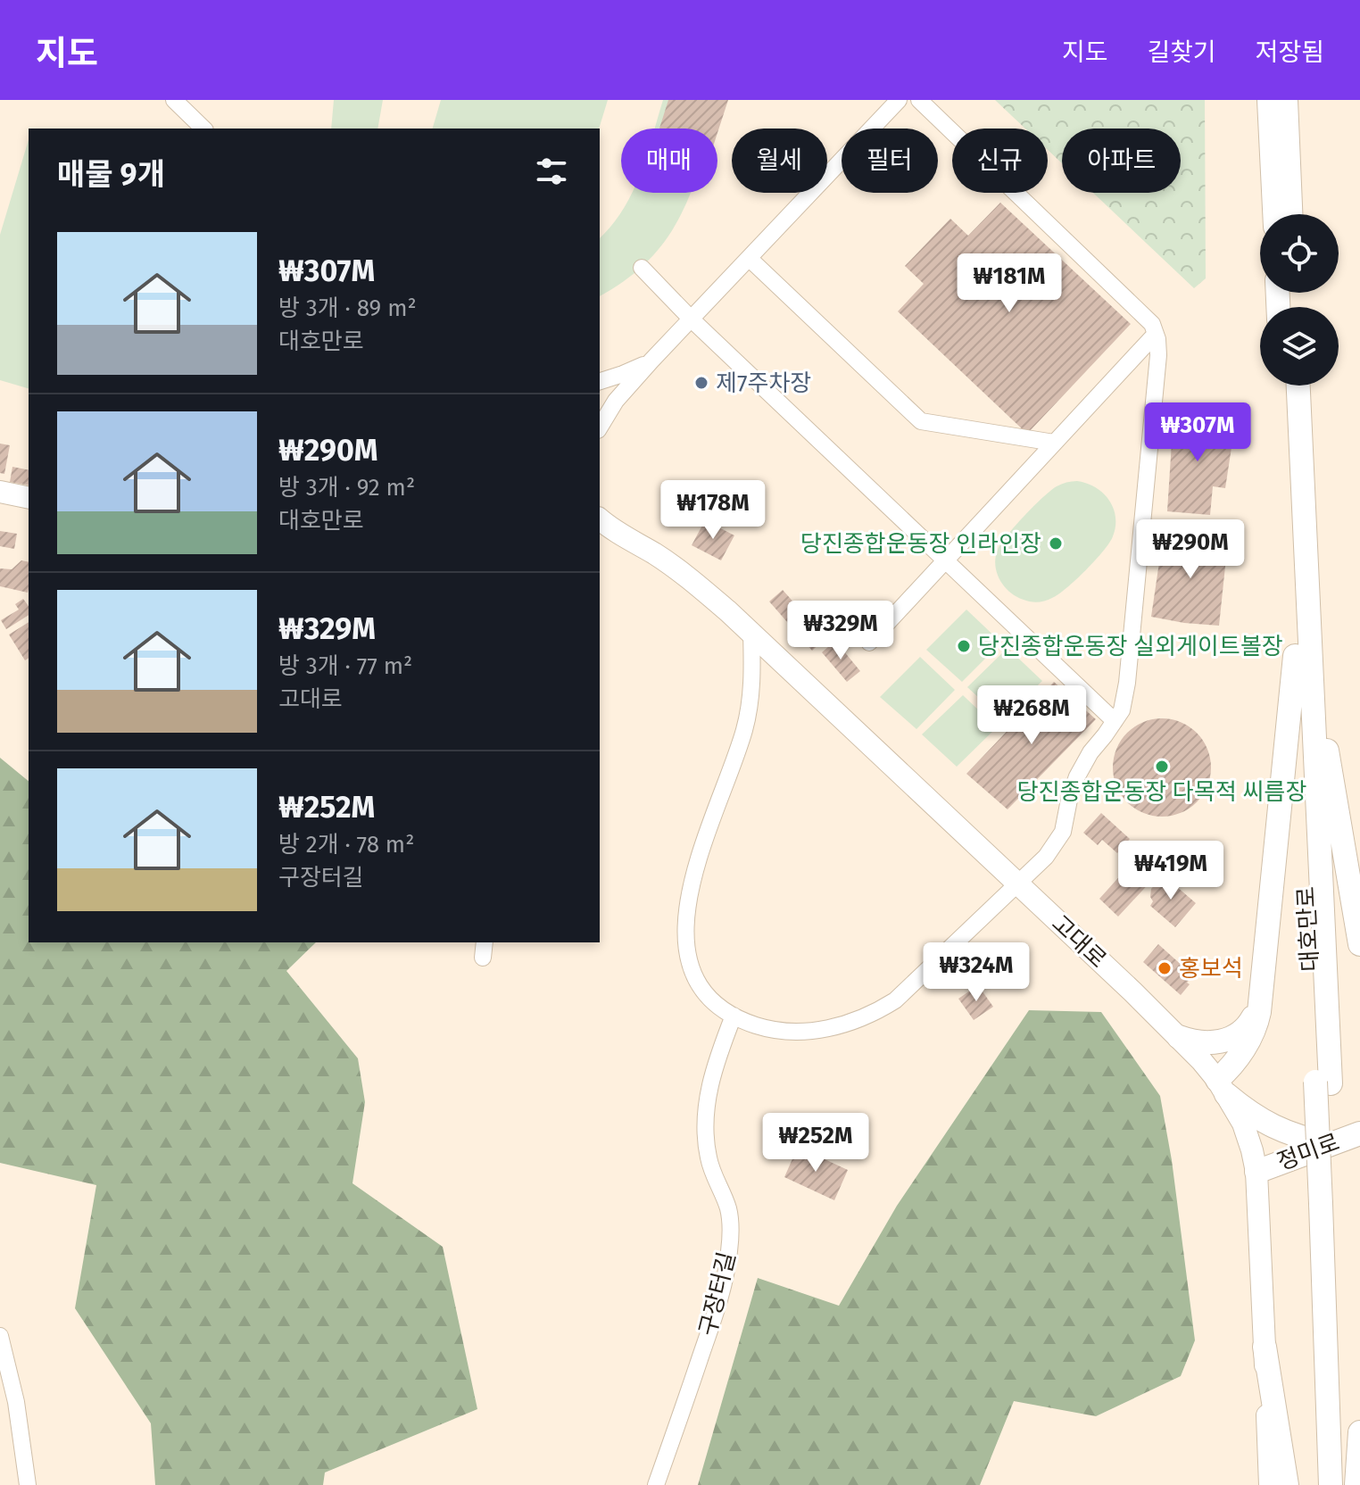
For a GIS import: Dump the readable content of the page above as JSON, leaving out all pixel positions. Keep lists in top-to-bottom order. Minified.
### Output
{"streets":{"main road":["대호만로","정미로"],"street":["고대로","구장터길"]},"crossings":[["고대로","정미로"]],"places":["제7주차장","당진종합운동장 인라인장","당진종합운동장 실외게이트볼장","당진종합운동장 다목적 씨름장","홍보석"],"page":{"header":"지도","nav":["지도","길찾기","저장됨"],"chip":["매매","월세","필터","신규","아파트"],"heading":"매물 9개","list":[{"name":"₩307M","note":"방 3개 · 89 m² · 대호만로"},{"name":"₩290M","note":"방 3개 · 92 m² · 대호만로"},{"name":"₩329M","note":"방 3개 · 77 m² · 고대로"},{"name":"₩252M","note":"방 2개 · 78 m² · 구장터길"}],"price":["₩181M","₩307M","₩178M","₩290M","₩329M","₩268M","₩419M","₩324M","₩252M"]}}
